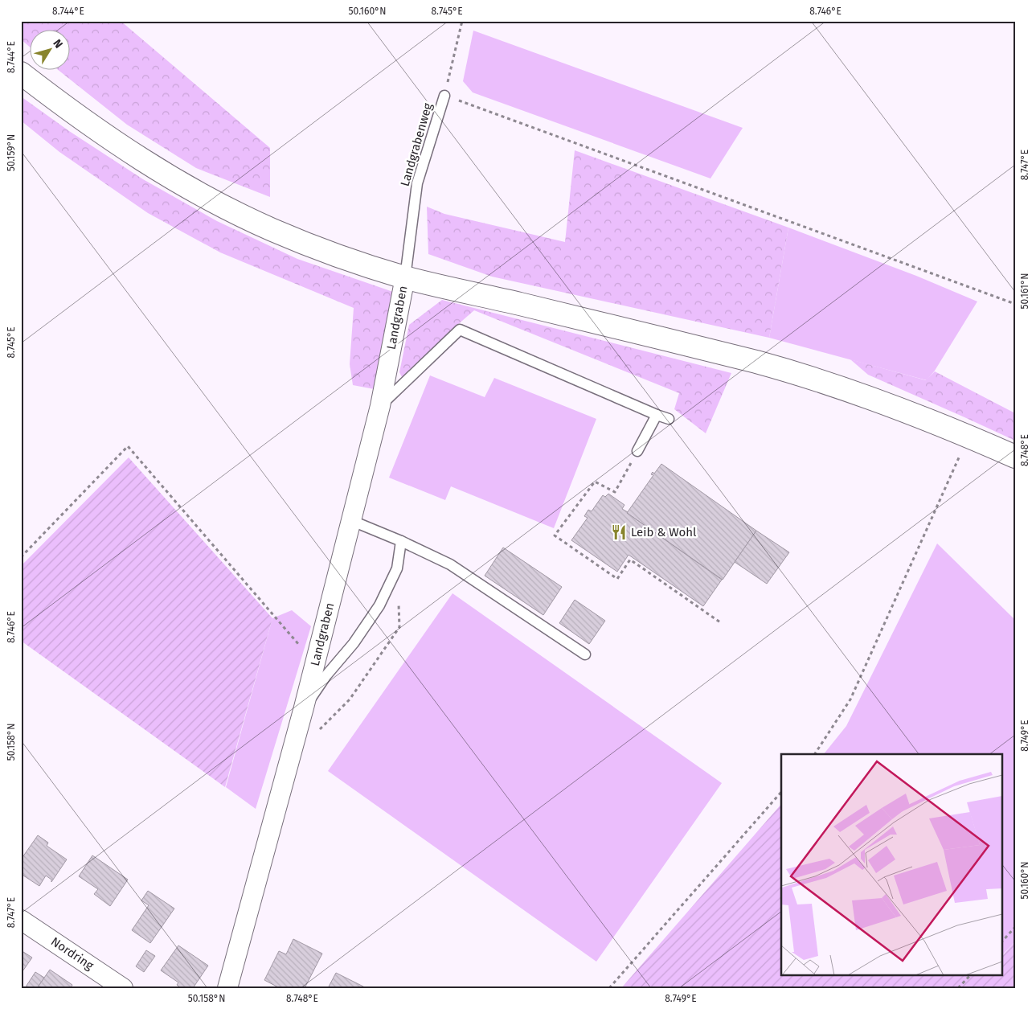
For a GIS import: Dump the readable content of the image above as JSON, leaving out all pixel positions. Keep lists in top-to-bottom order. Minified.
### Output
{"streets":{"street":["Landgraben","Nordring"],"lane":["Landgrabenweg"]},"crossings":[["Landgrabenweg","Landgraben"]],"places":{"restaurant":["Leib & Wohl"]},"north":"top right","coordinates":["8.744°E","50.160°N","8.745°E","8.746°E","50.159°N","8.747°E","50.161°N","8.748°E","8.749°E","50.158°N"]}
